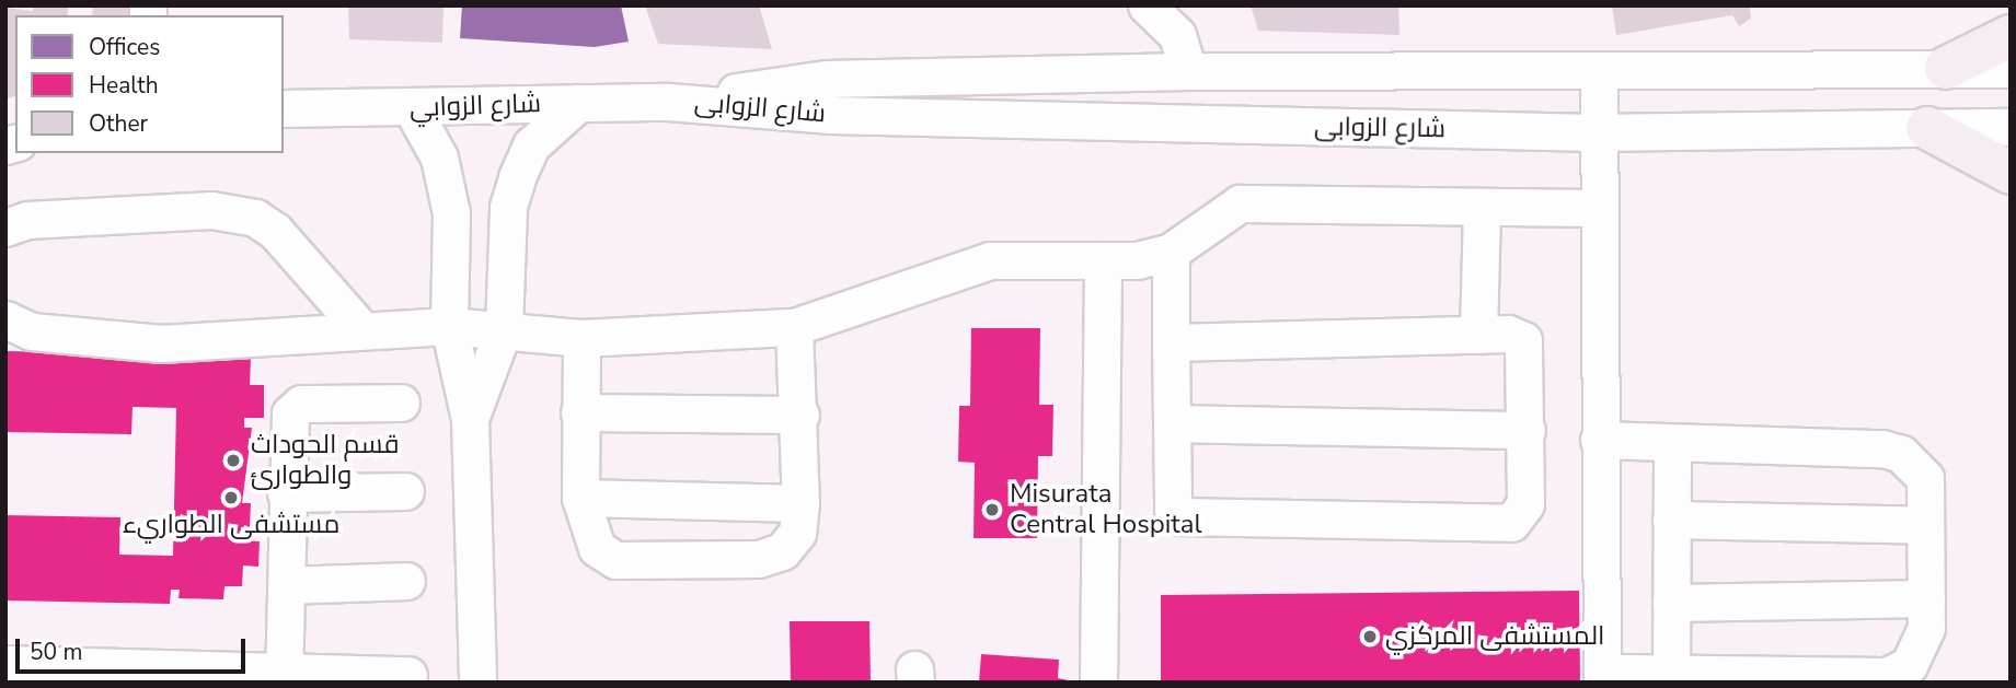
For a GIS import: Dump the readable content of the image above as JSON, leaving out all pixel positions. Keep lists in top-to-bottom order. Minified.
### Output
{"streets":{"street":["شارع الزوابي","شارع الزوابى"]},"crossings":[["شارع الزوابي","شارع الزوابى"]],"places":["قسم الحوداث والطوارئ","مستشفى الطواريء","Misurata Central Hospital","المستشفى المركزي"],"legend":["Offices","Health","Other"],"scale_bar":"50 m"}
